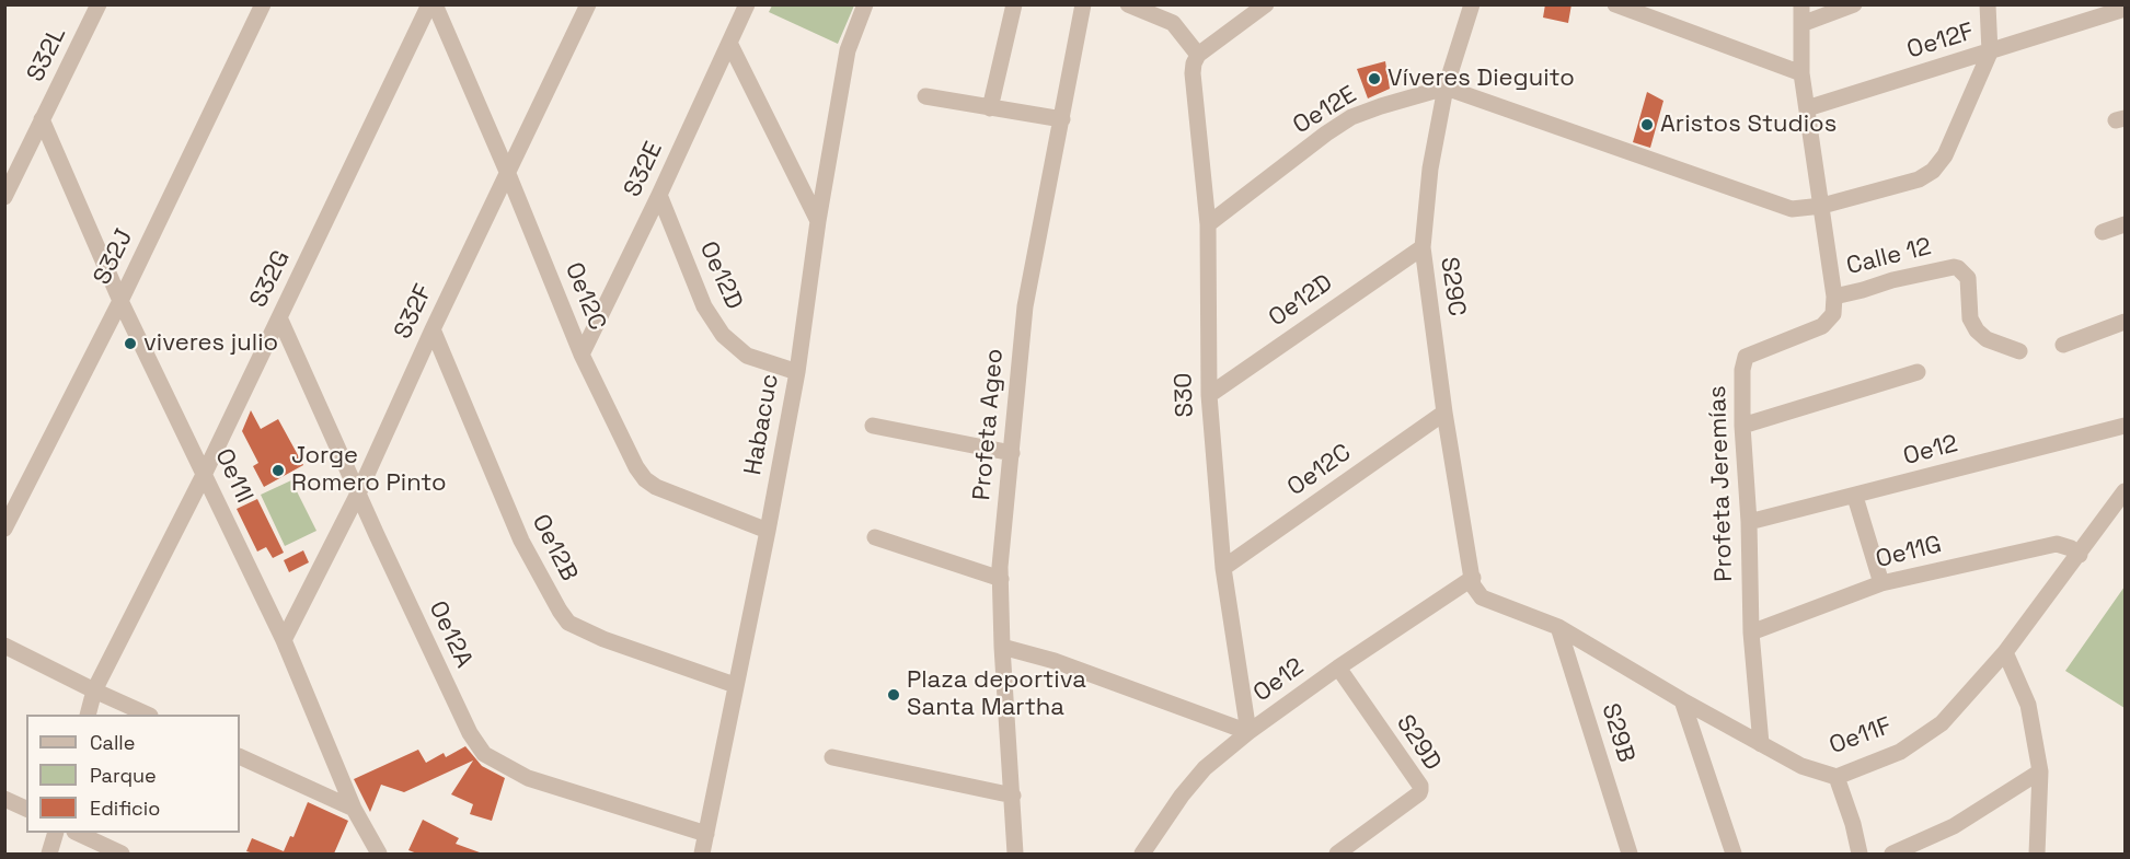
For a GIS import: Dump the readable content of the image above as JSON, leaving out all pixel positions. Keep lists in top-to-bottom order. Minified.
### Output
{"streets":{"street":["Oe12F","S32L","Oe12E","S32E","S32J","Calle 12","Oe12D","S32G","S29C","Oe12C","S32F","S30","Habacuc","Profeta Ageo","Oe12","Oe11l","Profeta Jeremías","Oe12B","Oe11G","Oe12A","S29B","Oe11F","S29D"]},"crossings":[["Oe12F","Profeta Jeremías"],["S32L","Oe11l"],["Oe12E","S29C"],["Oe12E","S30"],["S32E","Oe12D"],["S32E","Oe12C"],["S32J","Oe11l"],["Calle 12","Profeta Jeremías"],["Oe12D","S29C"],["Oe12D","S30"],["Oe12D","Habacuc"],["S32G","Oe11l"],["S32G","Oe12A"],["S29C","Oe12C"],["S29C","Oe12"],["S29C","Oe11F"],["Oe12C","S32F"],["Oe12C","S30"],["Oe12C","Habacuc"],["S32F","Oe11l"],["S32F","Oe12B"],["S32F","Oe12A"],["S30","Oe12"],["Habacuc","Oe12B"],["Habacuc","Oe12A"],["Oe12","Profeta Jeremías"],["Oe12","Oe11F"],["Oe12","S29D"],["Profeta Jeremías","Oe11G"],["Profeta Jeremías","Oe11F"],["Oe11G","Oe11F"],["S29B","Oe11F"]],"places":["Víveres Dieguito","Aristos Studios","viveres julio","Jorge Romero Pinto","Plaza deportiva Santa Martha"],"legend":["Calle","Parque","Edificio"]}
